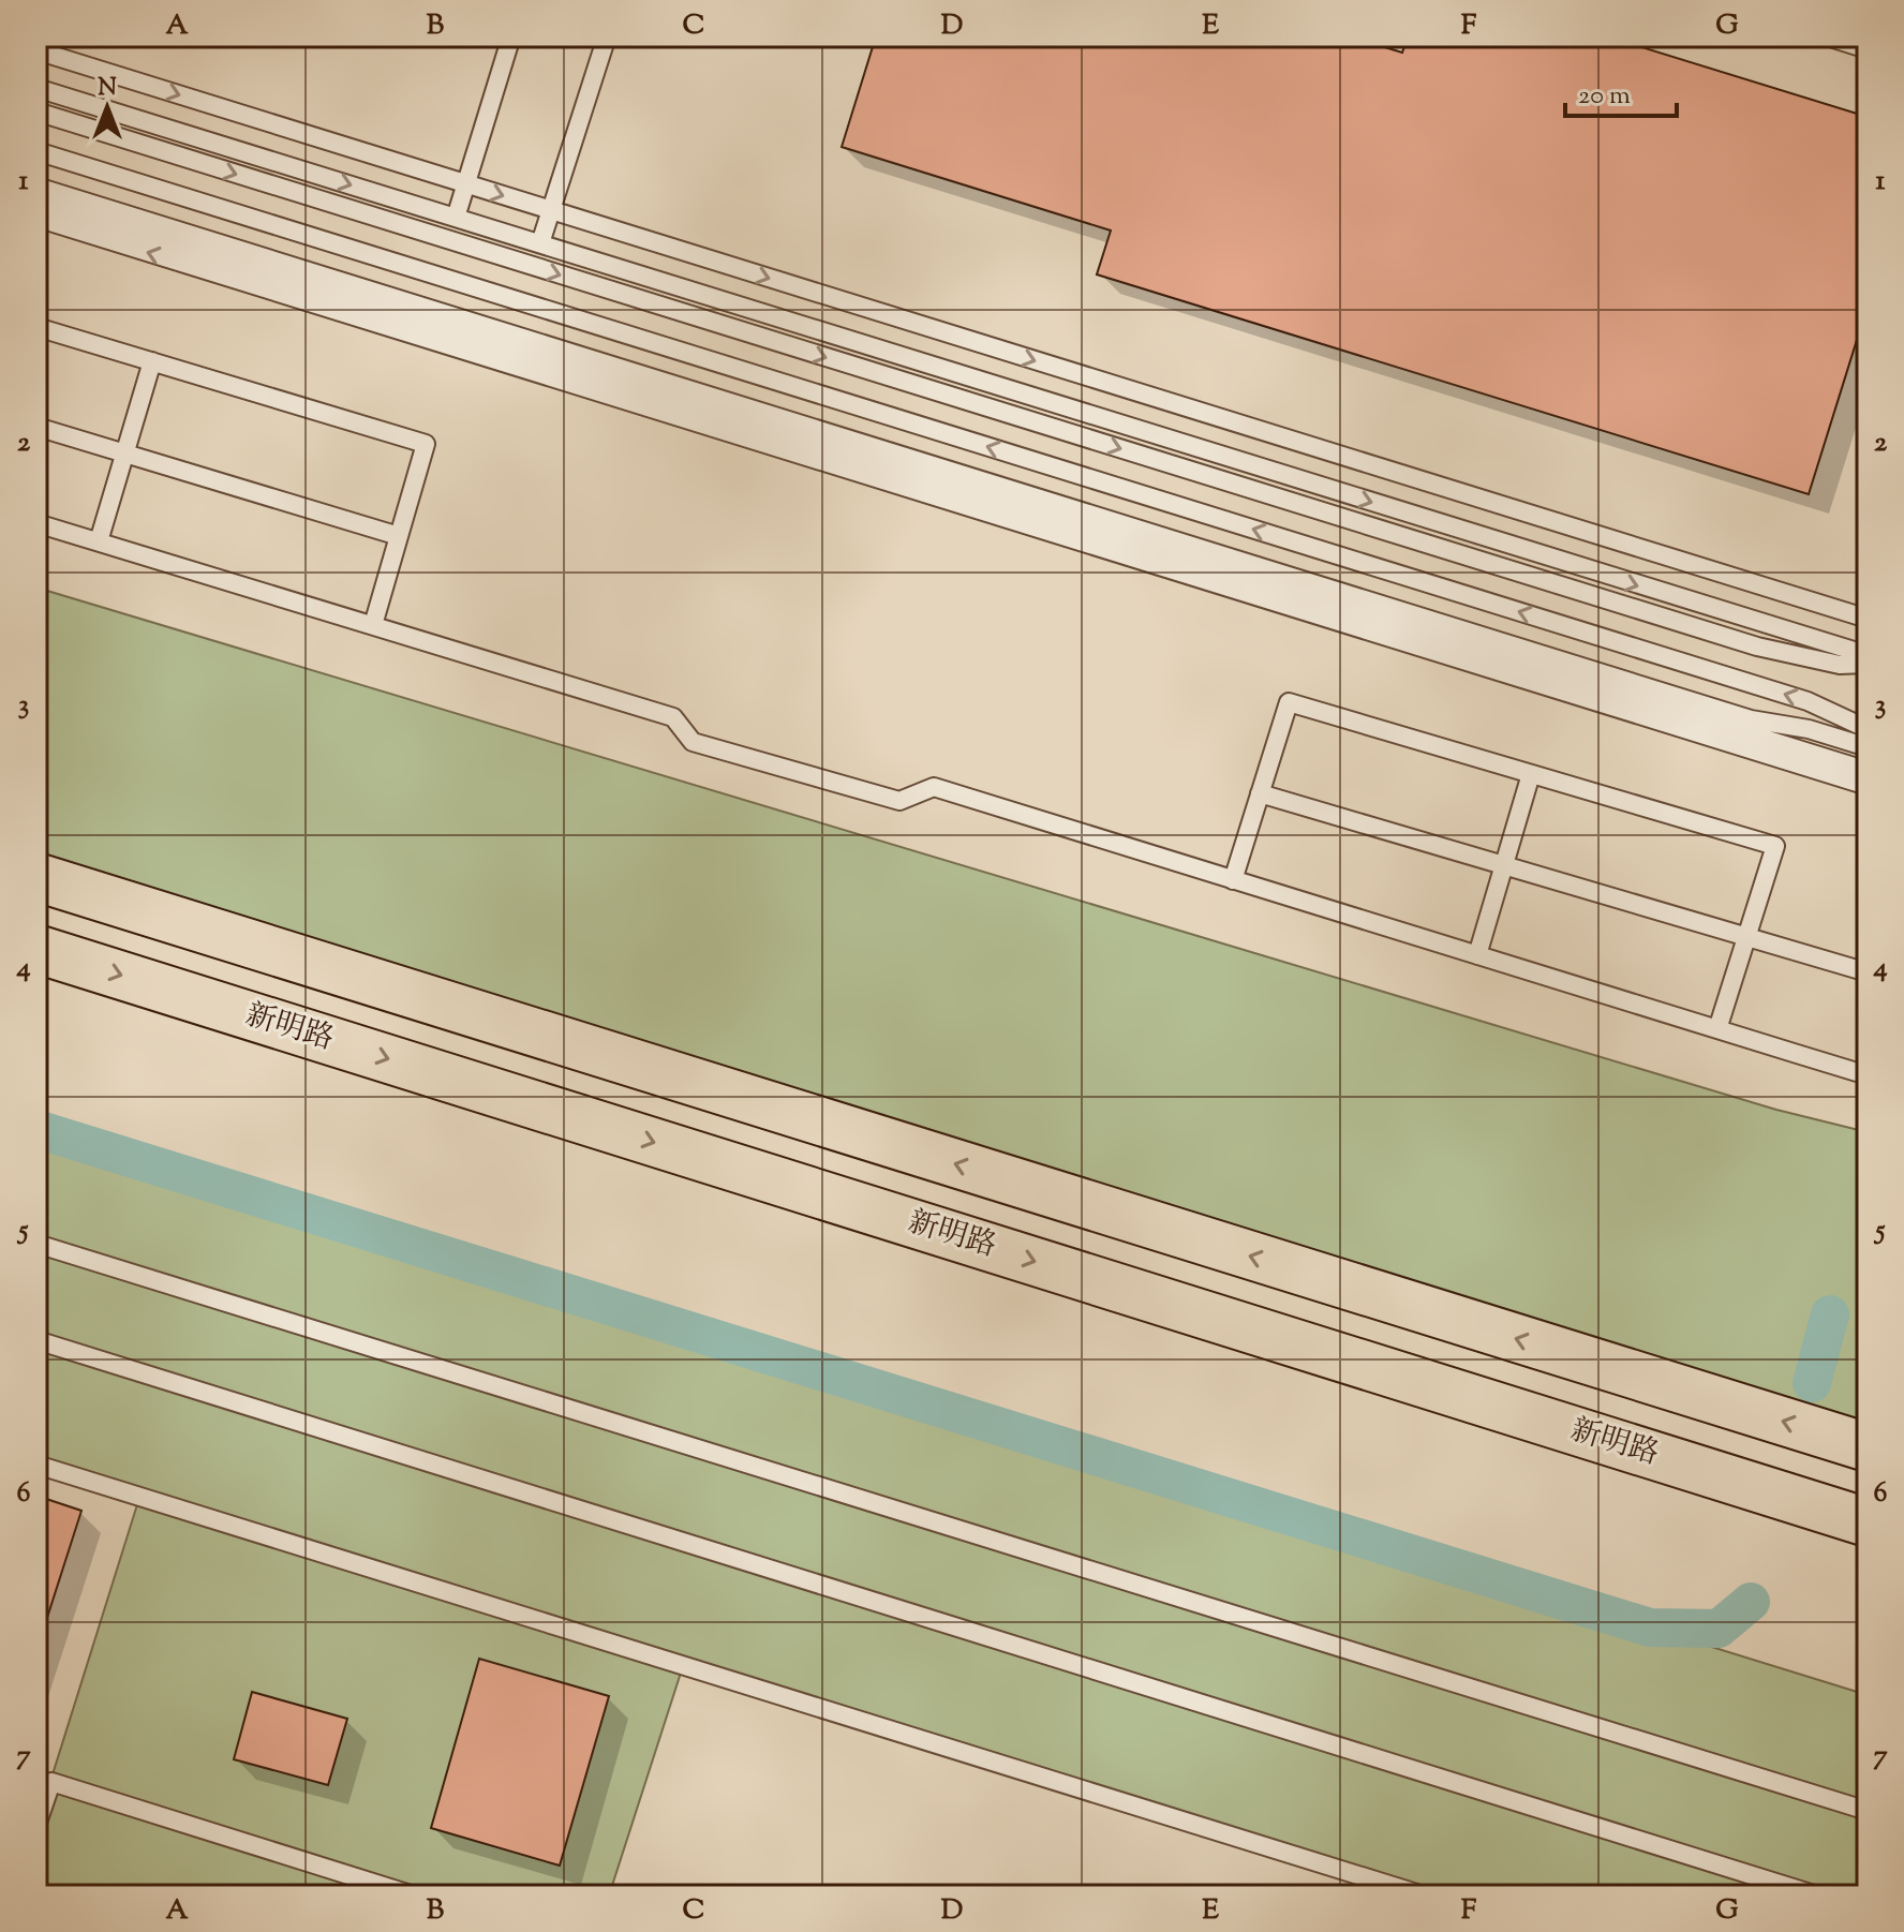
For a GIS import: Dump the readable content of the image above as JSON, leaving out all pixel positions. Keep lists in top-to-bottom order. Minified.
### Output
{"streets":{"main road":["新明路"]},"scale_bar":"20 m","north":"top","grid":{"columns":["A","B","C","D","E","F","G"],"rows":["1","2","3","4","5","6","7"]}}
